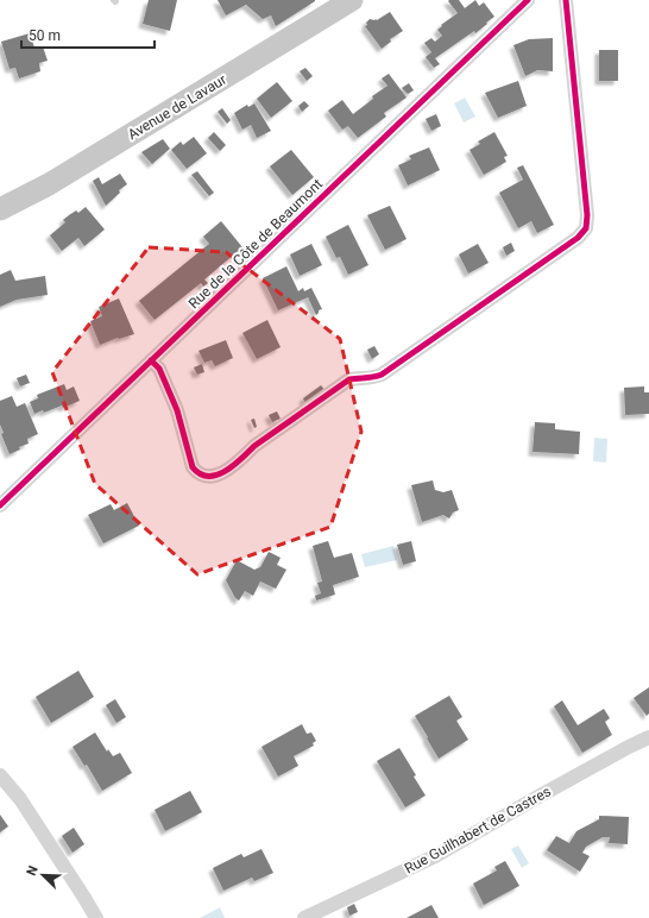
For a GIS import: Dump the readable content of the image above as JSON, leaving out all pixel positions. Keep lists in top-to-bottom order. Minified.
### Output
{"streets":{"main road":["Avenue de Lavaur"],"street":["Rue de la Côte de Beaumont","Rue Guilhabert de Castres"]},"scale_bar":"50 m","north":"top left"}
